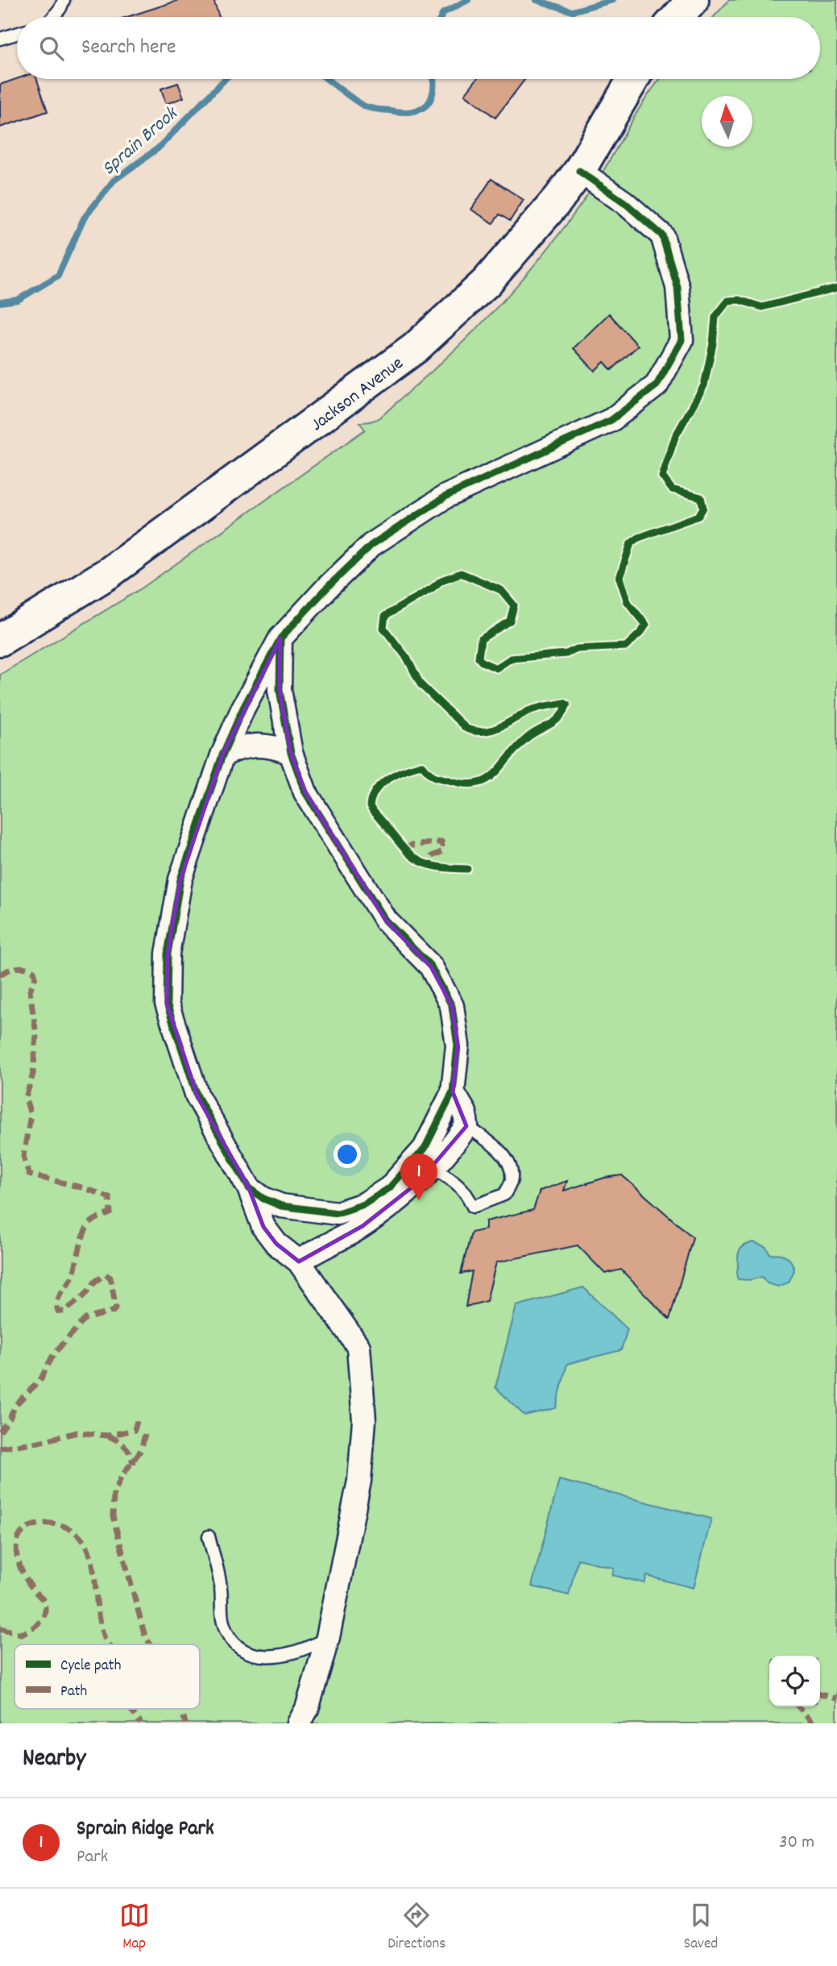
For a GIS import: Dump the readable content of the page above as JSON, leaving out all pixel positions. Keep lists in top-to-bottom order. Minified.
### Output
{"streets":{"main road":["Jackson Avenue"]},"water":["Sprain Brook"],"legend":["Cycle path","Path"],"north":"top","page":{"search":"Search here","pins":"1","heading":"Nearby","list":[{"mark":"1","name":"Sprain Ridge Park","note":"Park","value":"30 m"}],"nav":["Map","Directions","Saved"]}}
